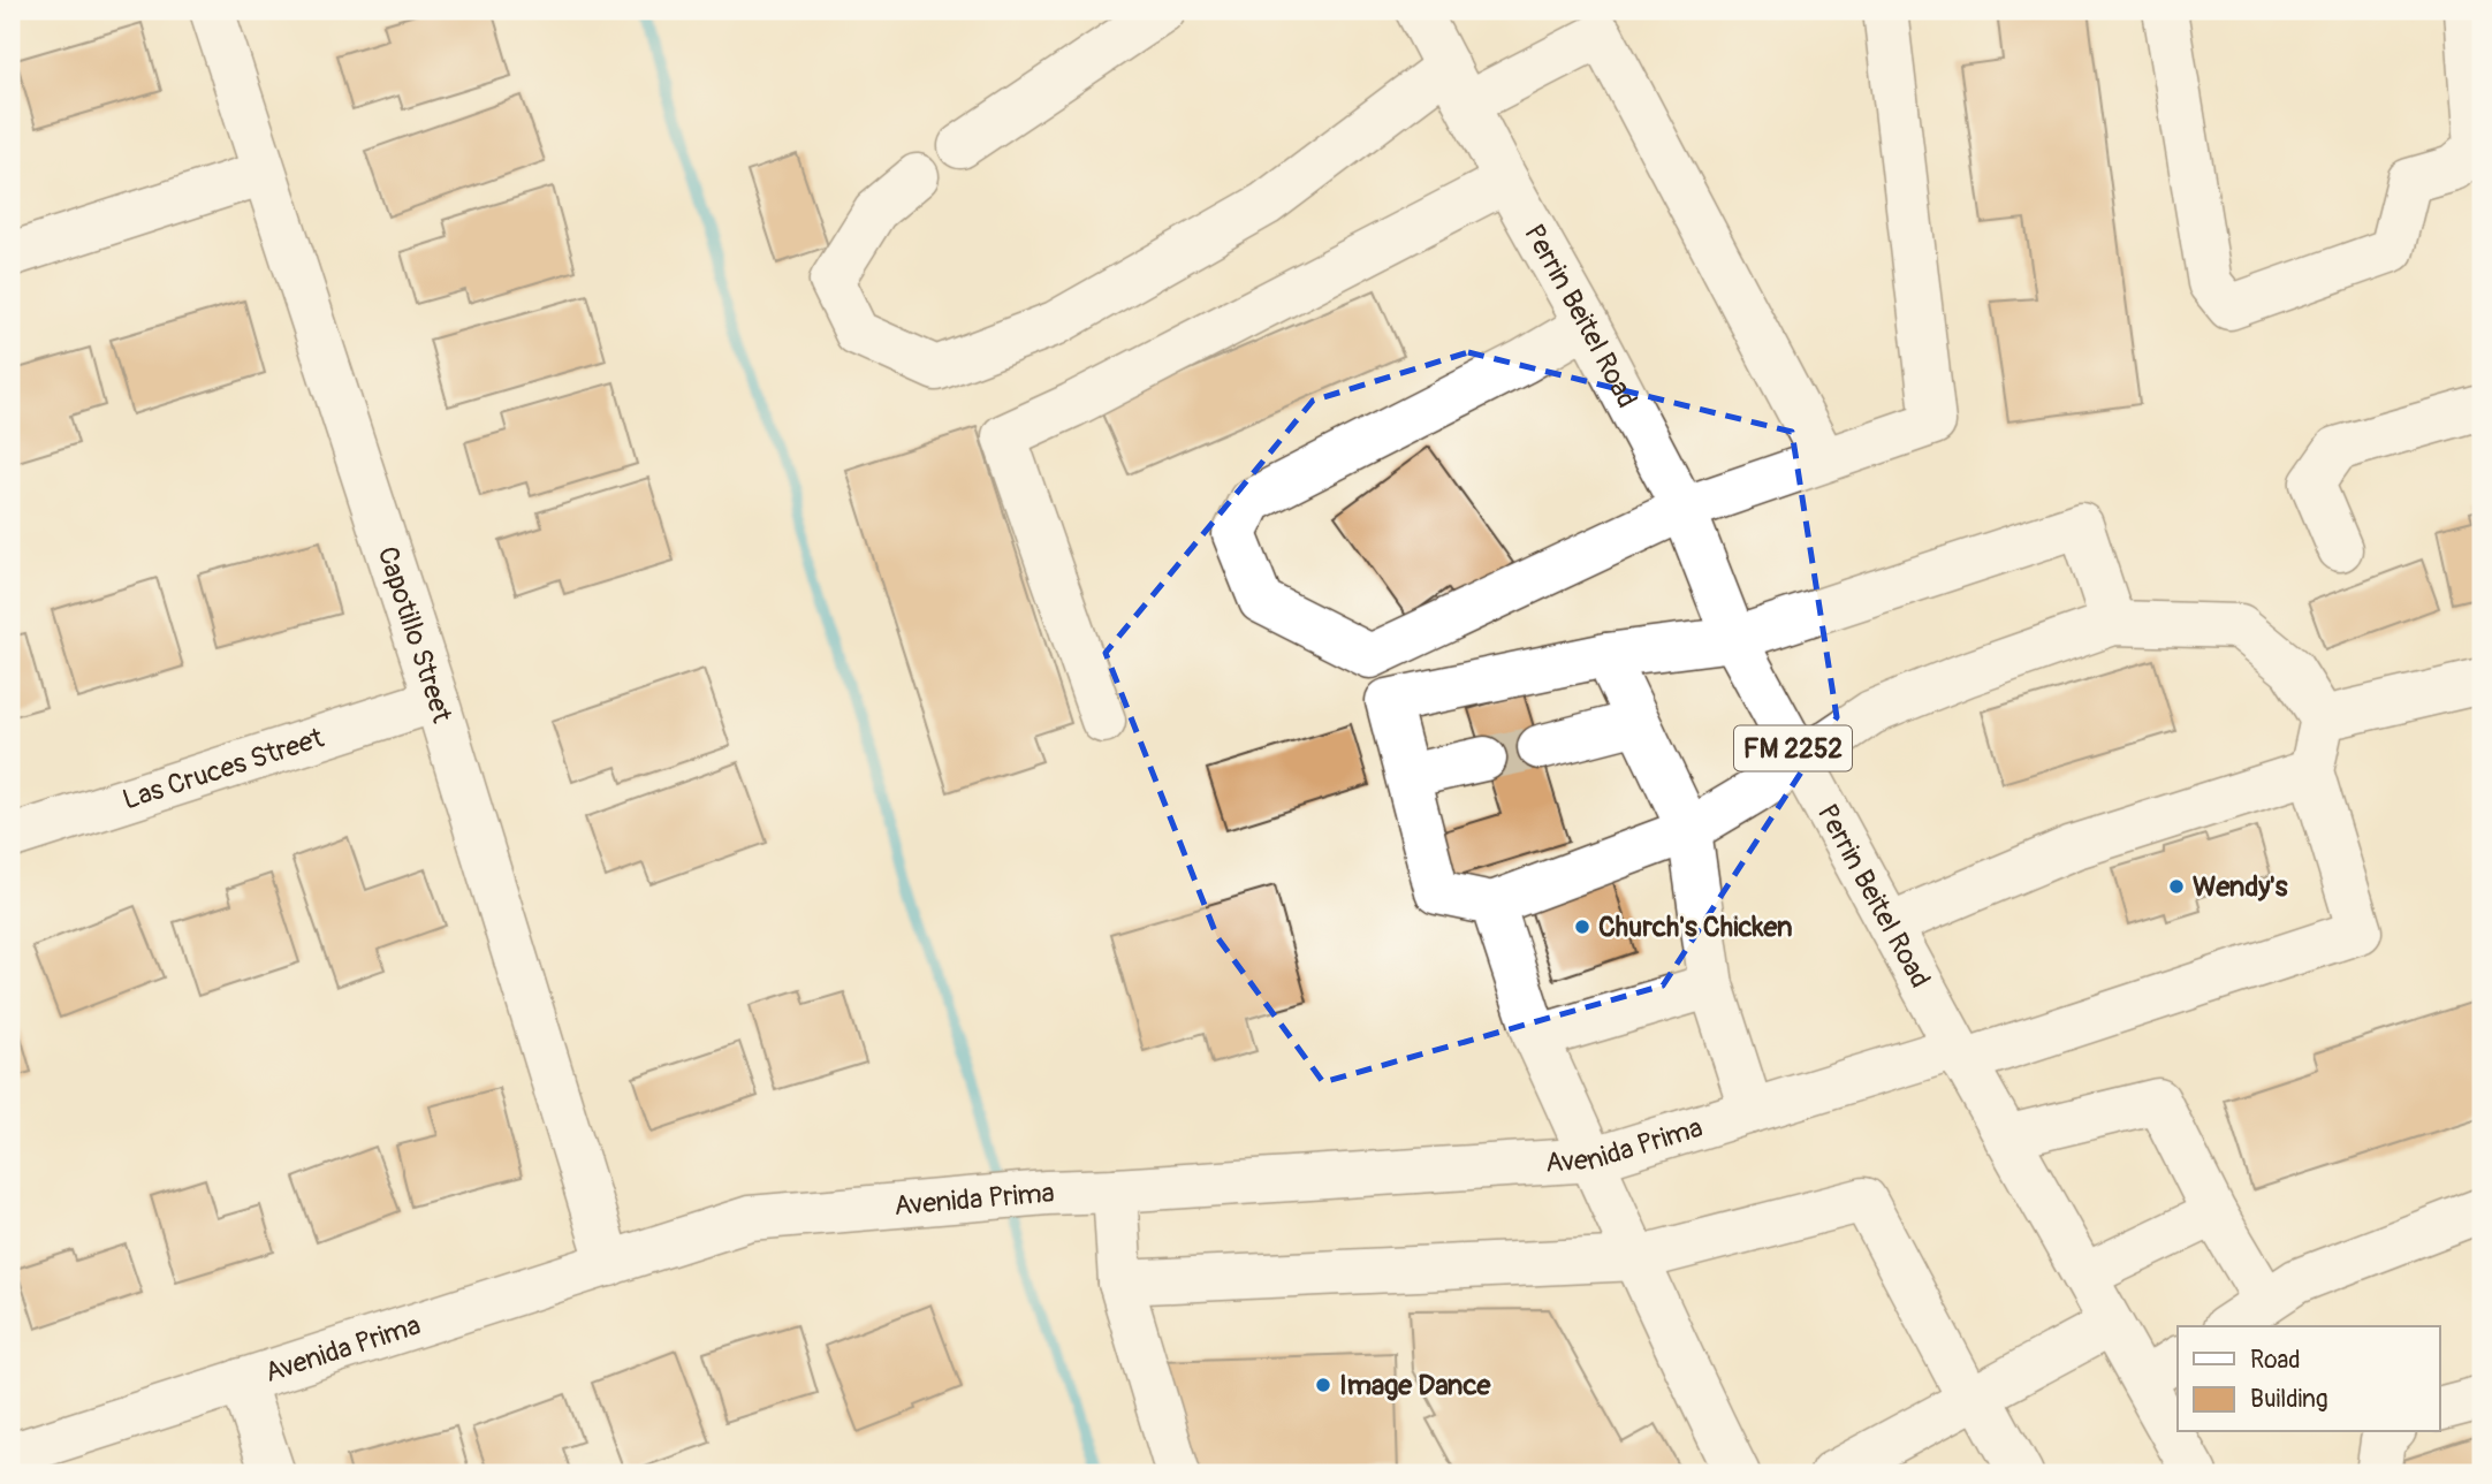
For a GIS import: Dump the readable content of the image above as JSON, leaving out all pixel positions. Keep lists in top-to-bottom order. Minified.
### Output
{"streets":{"street":["Perrin Beitel Road","Capotillo Street","FM 2252","Las Cruces Street","Avenida Prima"]},"crossings":[["Perrin Beitel Road","Avenida Prima"],["Capotillo Street","Las Cruces Street"],["Capotillo Street","Avenida Prima"]],"places":["Wendy's","Church's Chicken","Image Dance"],"legend":["Road","Building"]}
